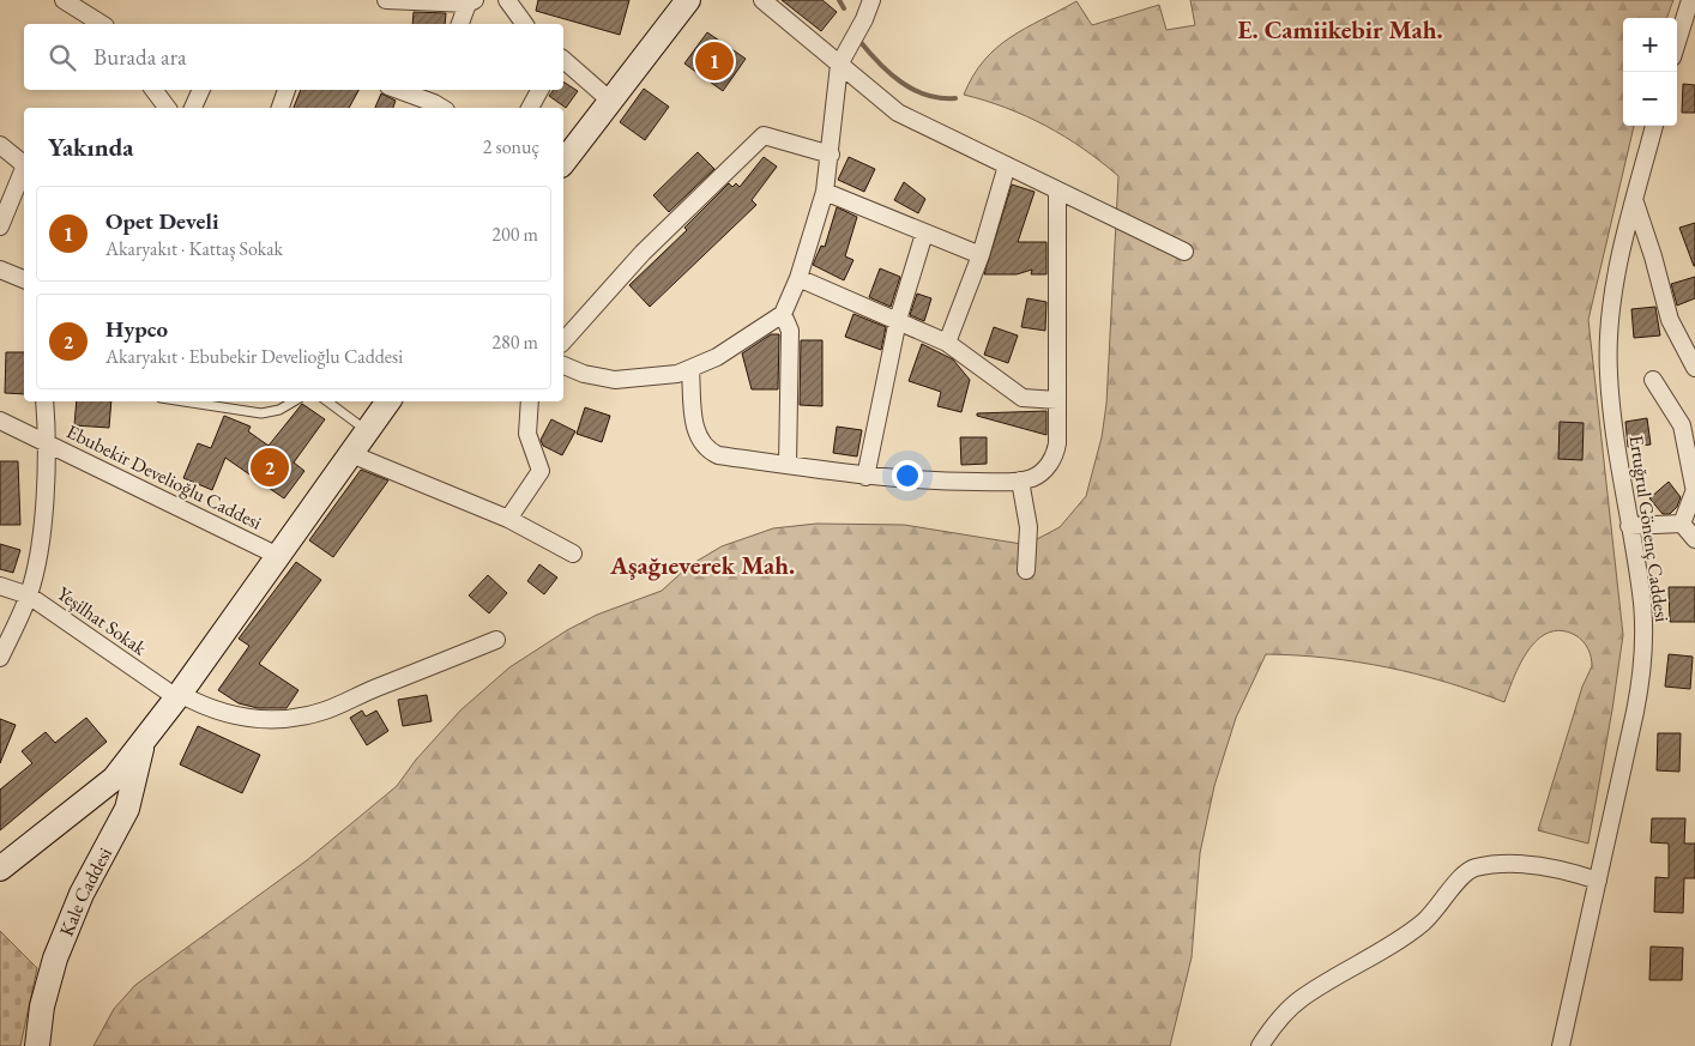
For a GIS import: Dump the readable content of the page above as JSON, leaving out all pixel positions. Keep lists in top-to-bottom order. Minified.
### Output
{"streets":{"main road":["Kale Caddesi"],"street":["Ebubekir Develioğlu Caddesi","Ertuğrul Gönenç Caddesi","Yeşilhat Sokak"]},"districts":["E. Camiikebir Mah.","Aşağıeverek Mah."],"page":{"map_buttons":["+","−"],"search":"Burada ara","pins":["1","2"],"heading":["Yakında","2 sonuç"],"list":[{"mark":"1","name":"Opet Develi","note":"Akaryakıt · Kattaş Sokak","value":"200 m"},{"mark":"2","name":"Hypco","note":"Akaryakıt · Ebubekir Develioğlu Caddesi","value":"280 m"}]}}
